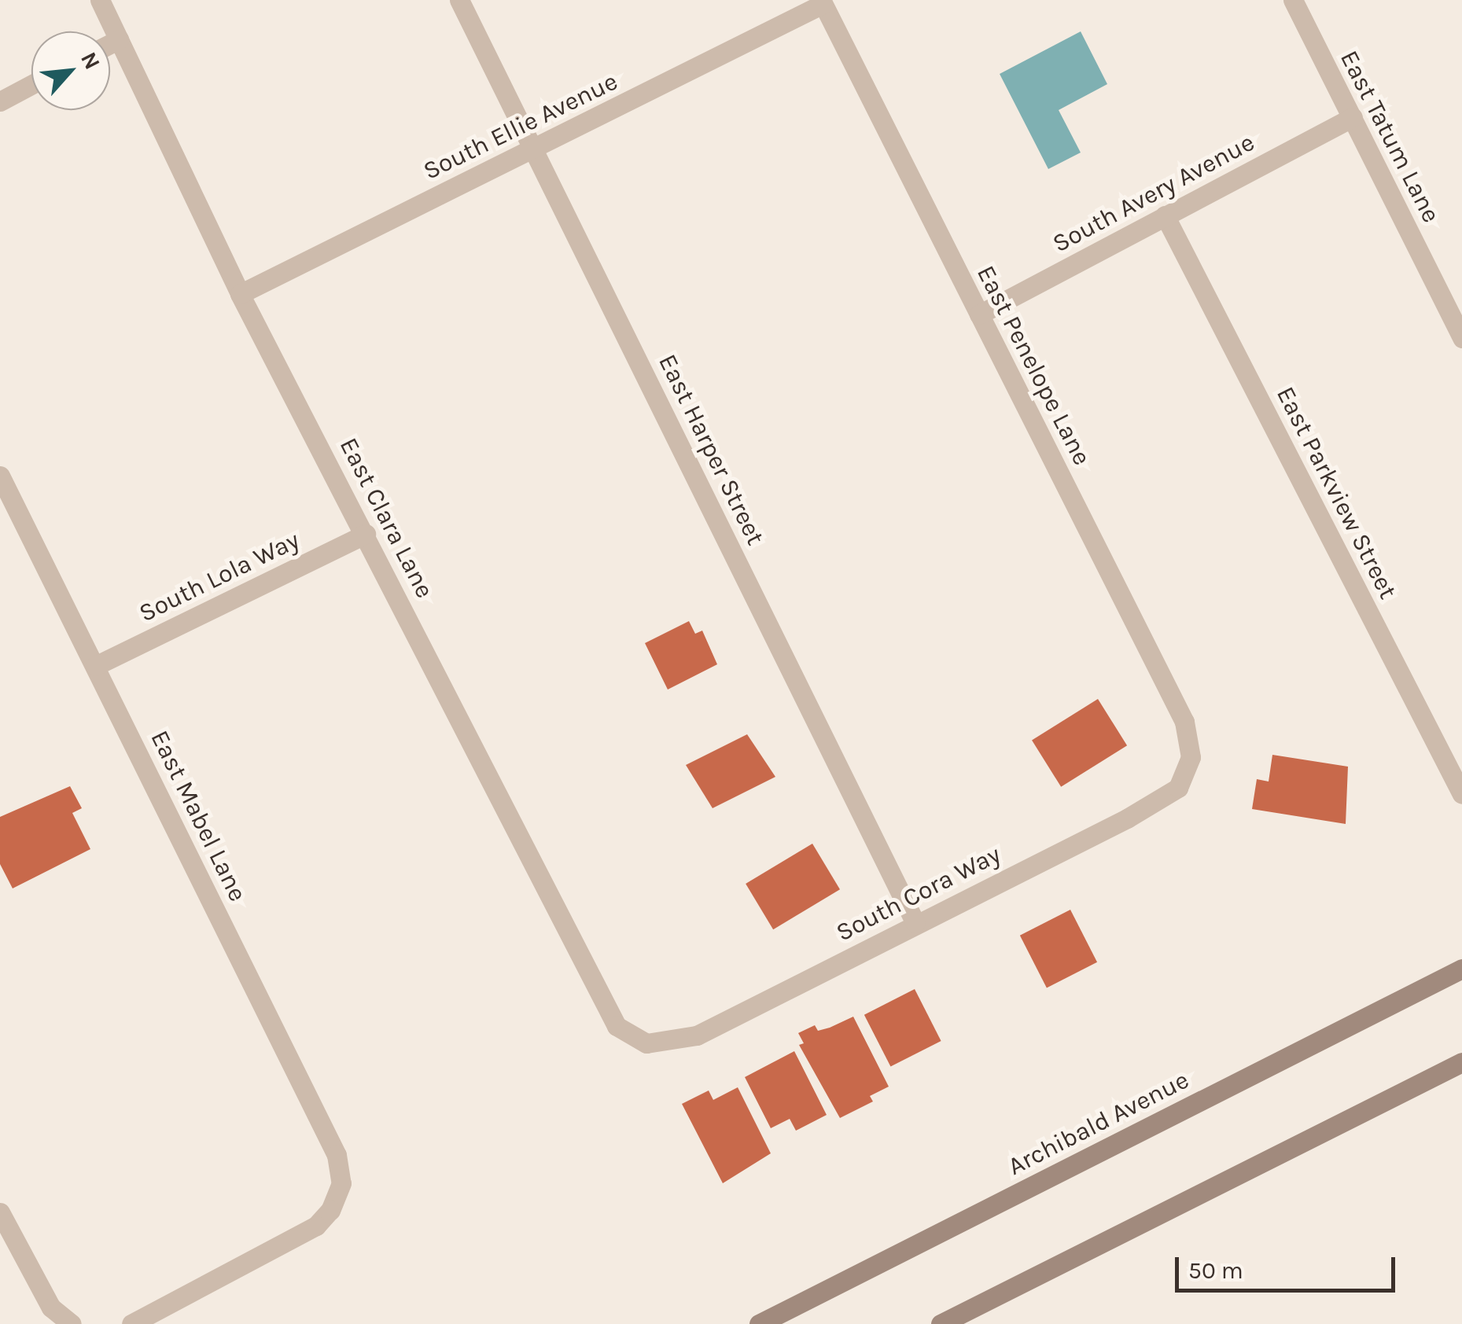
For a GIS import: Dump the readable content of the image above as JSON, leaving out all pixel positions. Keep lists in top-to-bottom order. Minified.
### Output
{"streets":{"main road":["Archibald Avenue"],"street":["South Ellie Avenue","East Tatum Lane","South Avery Avenue","East Penelope Lane","East Harper Street","East Parkview Street","East Clara Lane","South Lola Way","East Mabel Lane","South Cora Way"]},"crossings":[["South Ellie Avenue","East Penelope Lane"],["South Ellie Avenue","East Harper Street"],["South Ellie Avenue","East Clara Lane"],["East Tatum Lane","South Avery Avenue"],["South Avery Avenue","East Penelope Lane"],["South Avery Avenue","East Parkview Street"],["East Penelope Lane","South Cora Way"],["East Harper Street","South Cora Way"],["East Clara Lane","South Lola Way"],["East Clara Lane","South Cora Way"],["South Lola Way","East Mabel Lane"]],"scale_bar":"50 m","north":"top right"}
